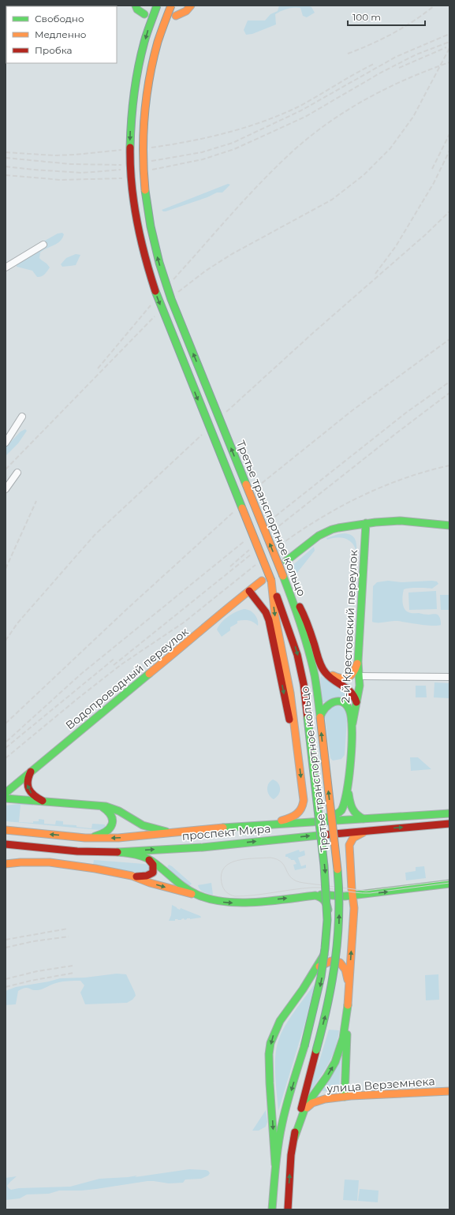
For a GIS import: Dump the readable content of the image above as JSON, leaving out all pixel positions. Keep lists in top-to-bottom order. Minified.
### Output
{"streets":{"main road":["Третье транспортное кольцо","2-й Крестовский переулок","Водопроводный переулок","проспект Мира","улица Верземнека"]},"crossings":[["2-й Крестовский переулок","проспект Мира"]],"legend":["Свободно","Медленно","Пробка"],"scale_bar":"100 m"}
